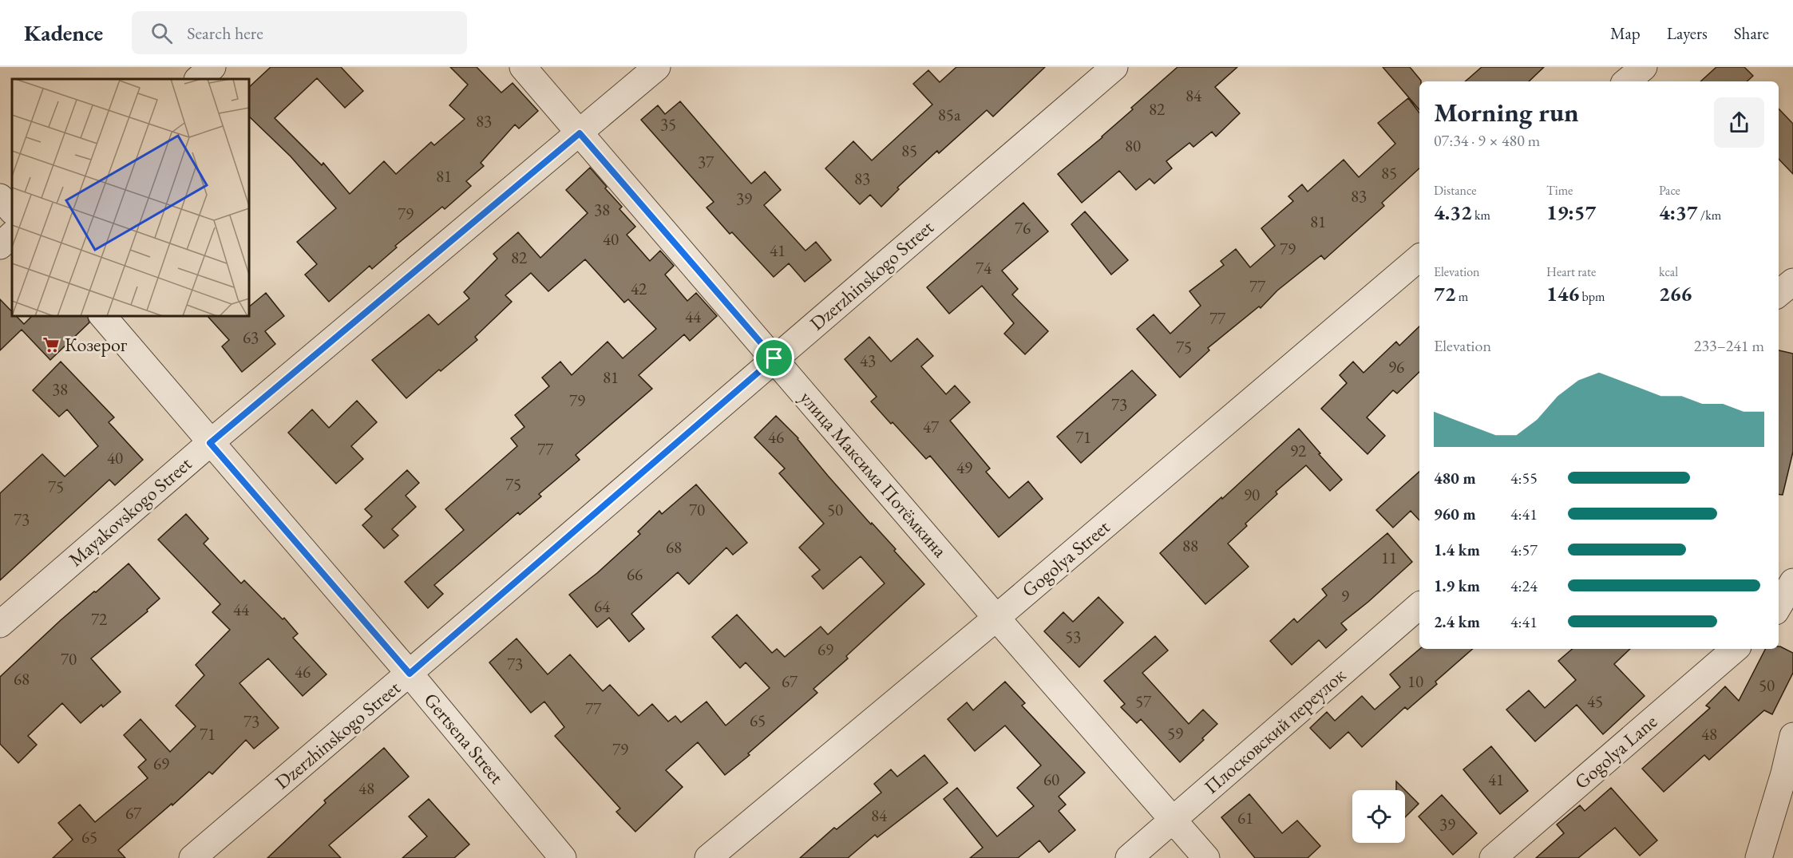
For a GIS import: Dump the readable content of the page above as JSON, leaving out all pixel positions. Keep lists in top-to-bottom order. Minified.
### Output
{"streets":{"street":["Dzerzhinskogo Street","улица Максима Потёмкина","Mayakovskogo Street","Gogolya Street","Плосковский переулок","Gertsena Street","Gogolya Lane"]},"crossings":[["Dzerzhinskogo Street","улица Максима Потёмкина"],["Dzerzhinskogo Street","Gertsena Street"],["улица Максима Потёмкина","Mayakovskogo Street"],["улица Максима Потёмкина","Gogolya Street"],["улица Максима Потёмкина","Плосковский переулок"],["Mayakovskogo Street","Gertsena Street"]],"places":{"supermarket":["Козерог"]},"house_numbers":["84","82","85а","83","35","80","85","37","85","81","83","83","39","38","79","81","76","40","79","41","82","74","77","42","44","77","63","75","43","96","81","38","79","73","47","46","71","77","92","40","49","75","75","90","70","50","73","88","68","11","66","9","64","44","72","53","69","70","73","46","68","67","10","50","57","45","77","65","73","59","71","48","79","69","60","41","48","67","84","61","39","65"],"page":{"header":"Kadence","search":"Search here","nav":["Map","Layers","Share"],"heading":["Morning run","07:34 · 9 × 480 m"],"stats":[["Distance","4.32 km"],["Time","19:57"],["Pace","4:37 /km"],["Elevation","72 m"],["Heart rate","146 bpm"],["kcal","266"]],"chart":["Elevation","233–241 m"],"list":[{"name":"480 m","note":"4:55"},{"name":"960 m","note":"4:41"},{"name":"1.4 km","note":"4:57"},{"name":"1.9 km","note":"4:24"},{"name":"2.4 km","note":"4:41"}]}}
